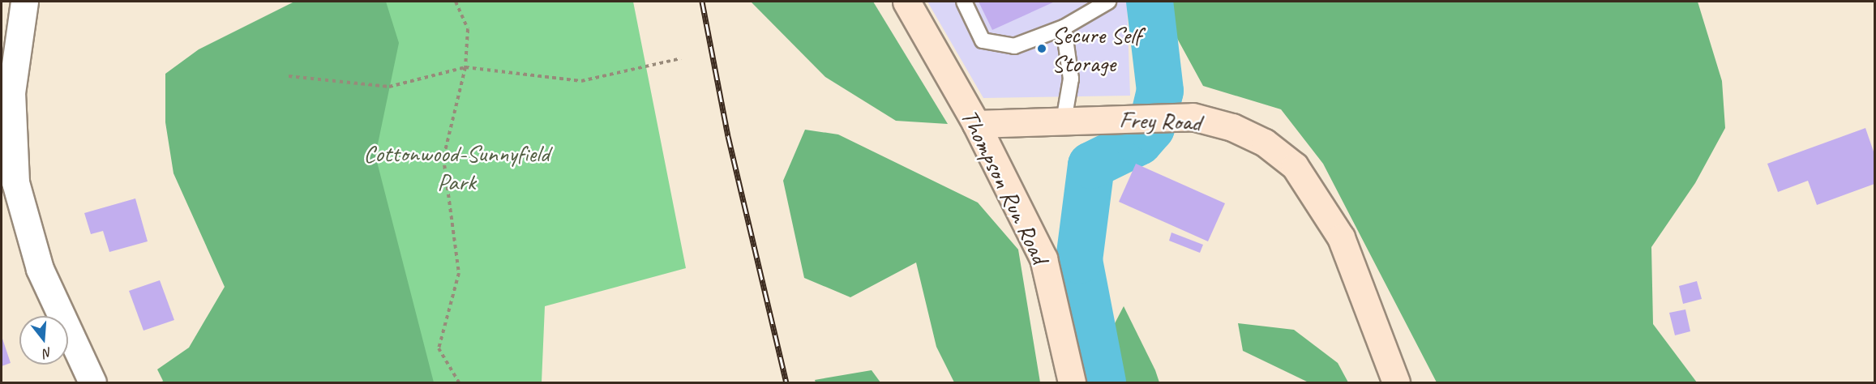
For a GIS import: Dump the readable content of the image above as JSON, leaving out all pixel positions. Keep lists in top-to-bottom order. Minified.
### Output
{"streets":{"street":["Frey Road","Thompson Run Road"]},"crossings":[["Frey Road","Thompson Run Road"]],"parks":["Cottonwood-Sunnyfield Park"],"places":["Secure Self Storage"],"north":"bottom"}
